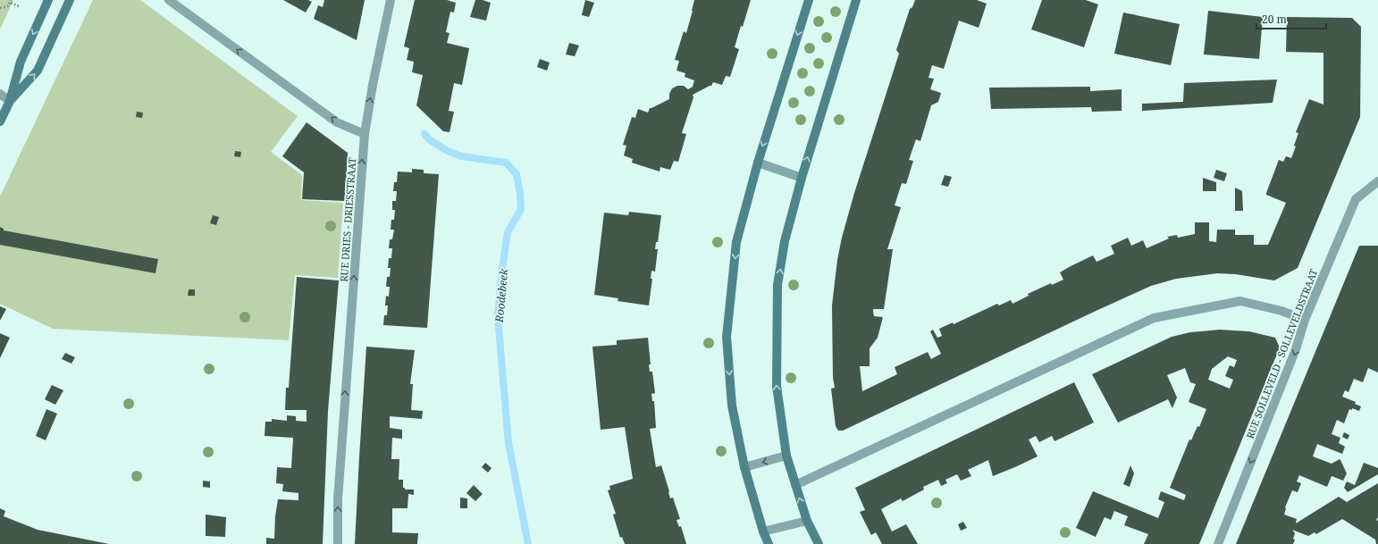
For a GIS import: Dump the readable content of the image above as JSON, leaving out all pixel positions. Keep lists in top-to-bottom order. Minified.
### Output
{"streets":{"street":["RUE DRIES - DRIESSTRAAT","RUE SOLLEVELD - SOLLEVELDSTRAAT"]},"one_way":["RUE DRIES - DRIESSTRAAT","RUE SOLLEVELD - SOLLEVELDSTRAAT"],"water":["Roodebeek"],"scale_bar":"20 m"}
